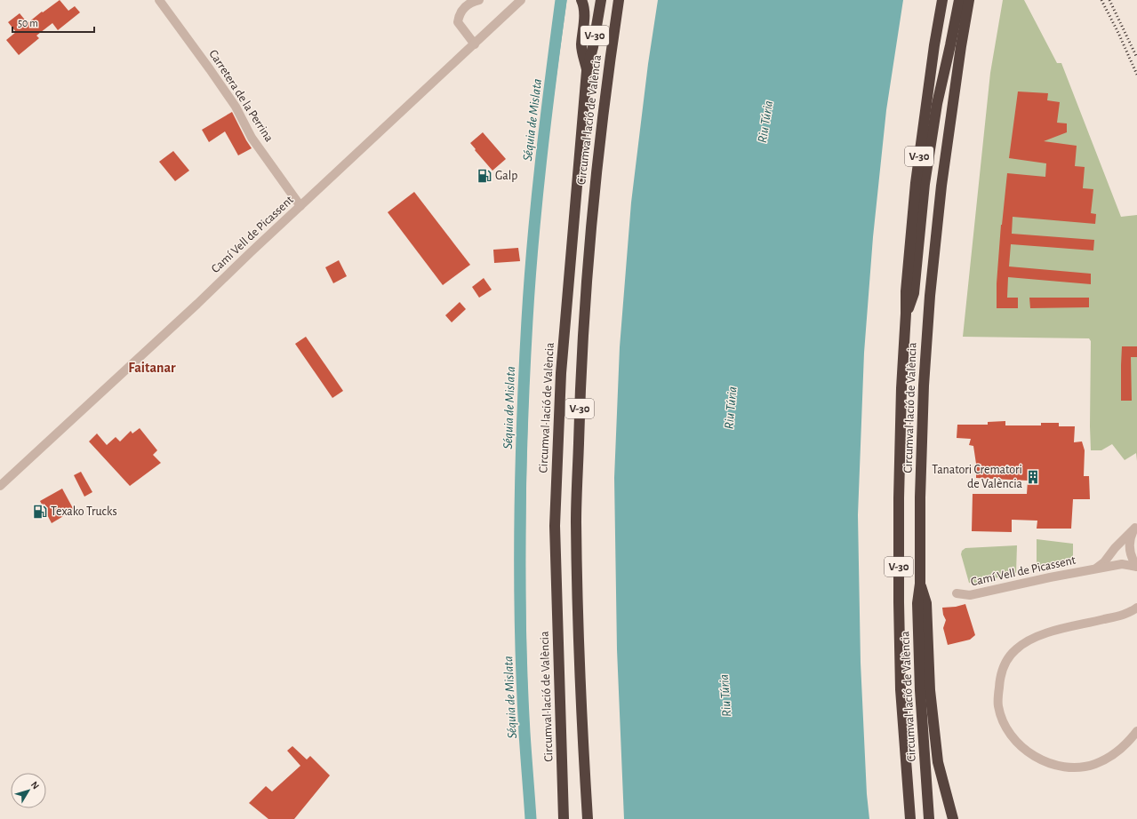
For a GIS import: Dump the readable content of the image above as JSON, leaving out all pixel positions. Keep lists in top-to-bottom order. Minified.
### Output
{"streets":{"highway":["V-30","Circumval·lació de València"],"street":["Carretera de la Perrina","Camí Vell de Picassent"]},"crossings":[["Carretera de la Perrina","Camí Vell de Picassent"]],"districts":["Faitanar"],"water":["Séquia de Mislata","Riu Túria"],"places":{"fuel station":["Galp","Texako Trucks"],"building":["Tanatori Crematori de València"]},"scale_bar":"50 m","north":"top right"}
